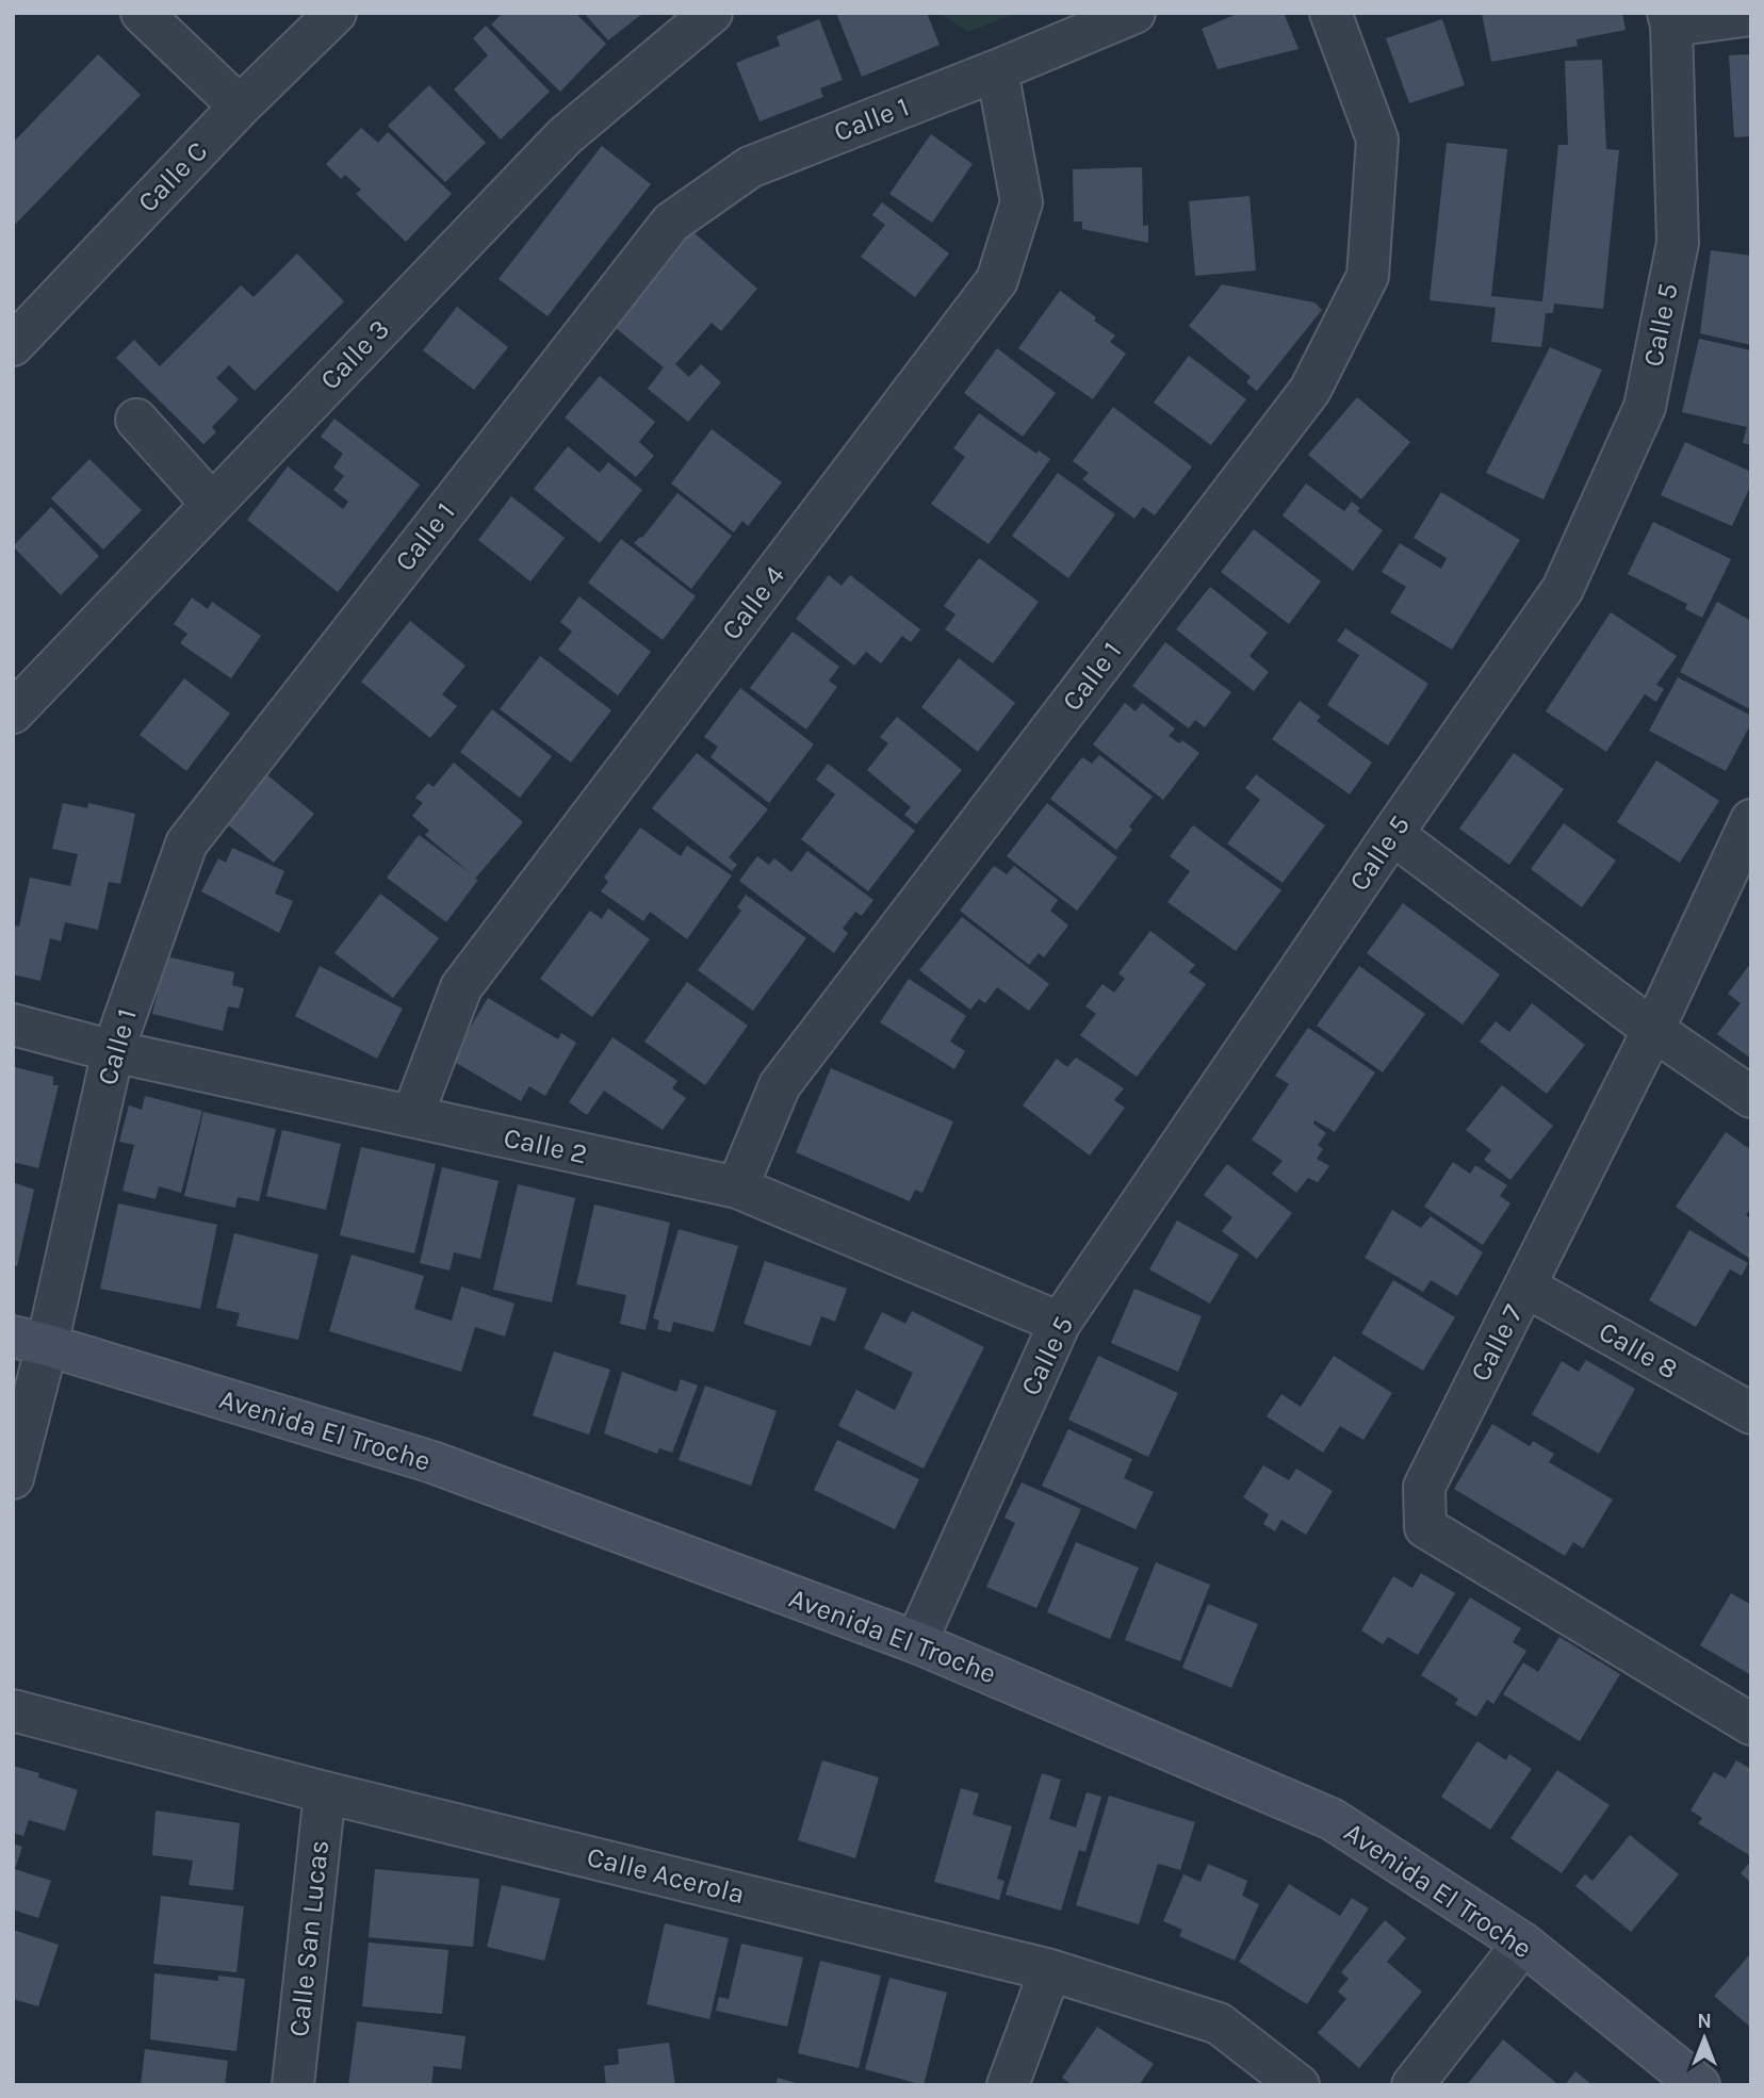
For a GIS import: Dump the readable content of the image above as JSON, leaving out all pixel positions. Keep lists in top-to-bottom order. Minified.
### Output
{"streets":{"street":["Calle 1","Calle C","Calle 5","Calle 3","Calle 4","Calle 2","Calle 7","Calle 8","Avenida El Troche","Calle Acerola","Calle San Lucas"]},"crossings":[["Calle 1","Calle 4"],["Calle 1","Calle 2"],["Calle 1","Avenida El Troche"],["Calle 5","Calle 2"],["Calle 5","Avenida El Troche"],["Calle 4","Calle 2"],["Calle 7","Calle 8"],["Calle Acerola","Calle San Lucas"]],"north":"top"}
